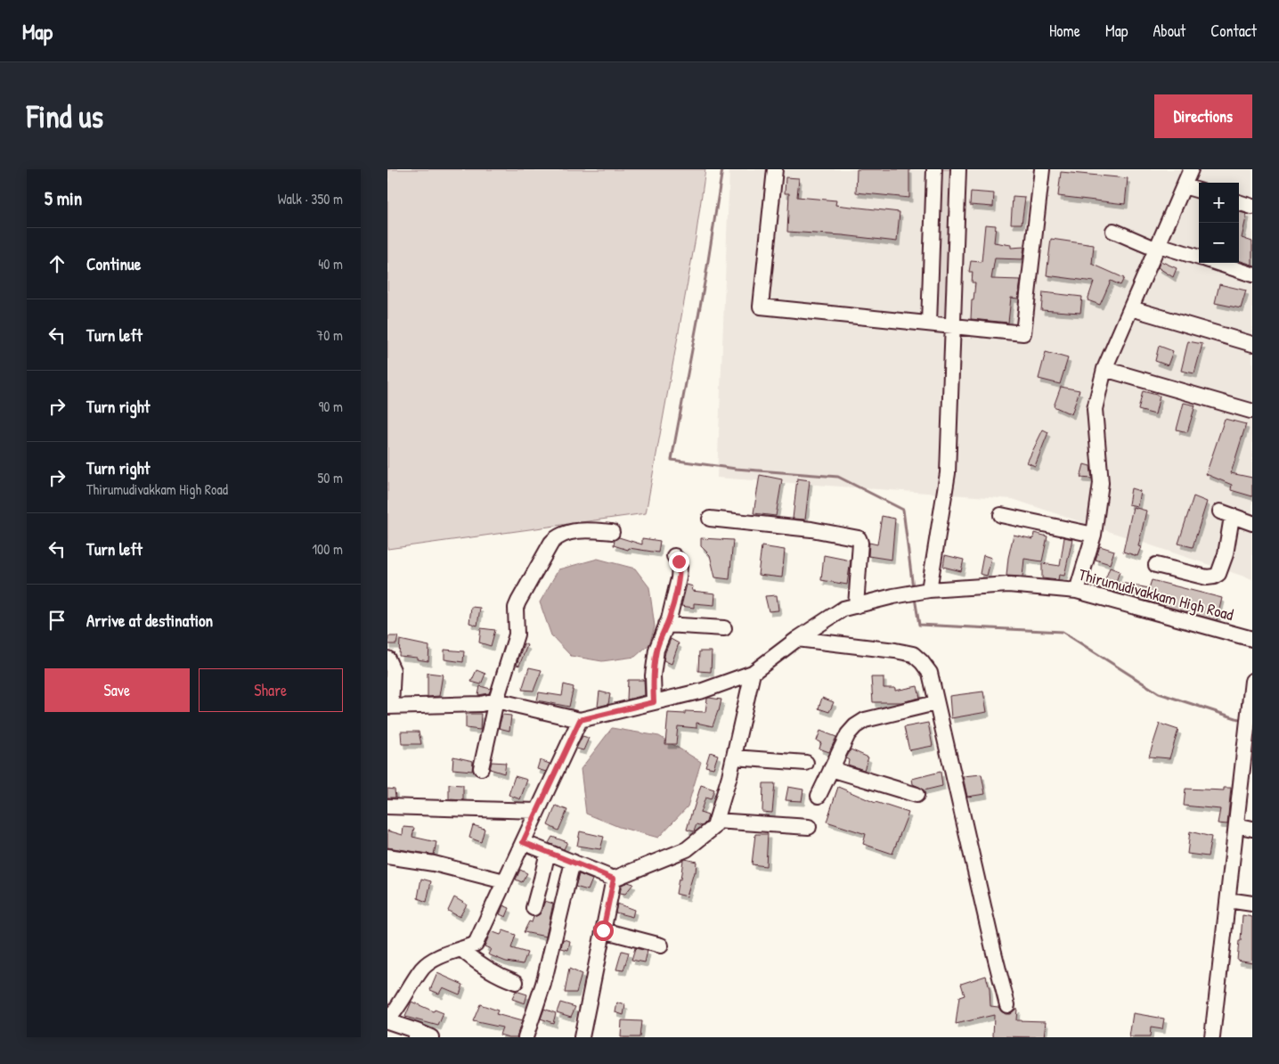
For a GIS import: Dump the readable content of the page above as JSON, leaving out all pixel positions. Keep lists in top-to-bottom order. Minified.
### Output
{"streets":{"street":["Thirumudivakkam High Road"]},"page":{"header":"Map","nav":["Home","Map","About","Contact"],"buttons":["Directions",["Save","Share"]],"title":"Find us","heading":["5 min","Walk · 350 m"],"map_buttons":["+","−"],"list":[["Continue","40 m"],["Turn left","70 m"],["Turn right","90 m"],["Turn right","Thirumudivakkam High Road","50 m"],["Turn left","100 m"],"Arrive at destination"]}}
